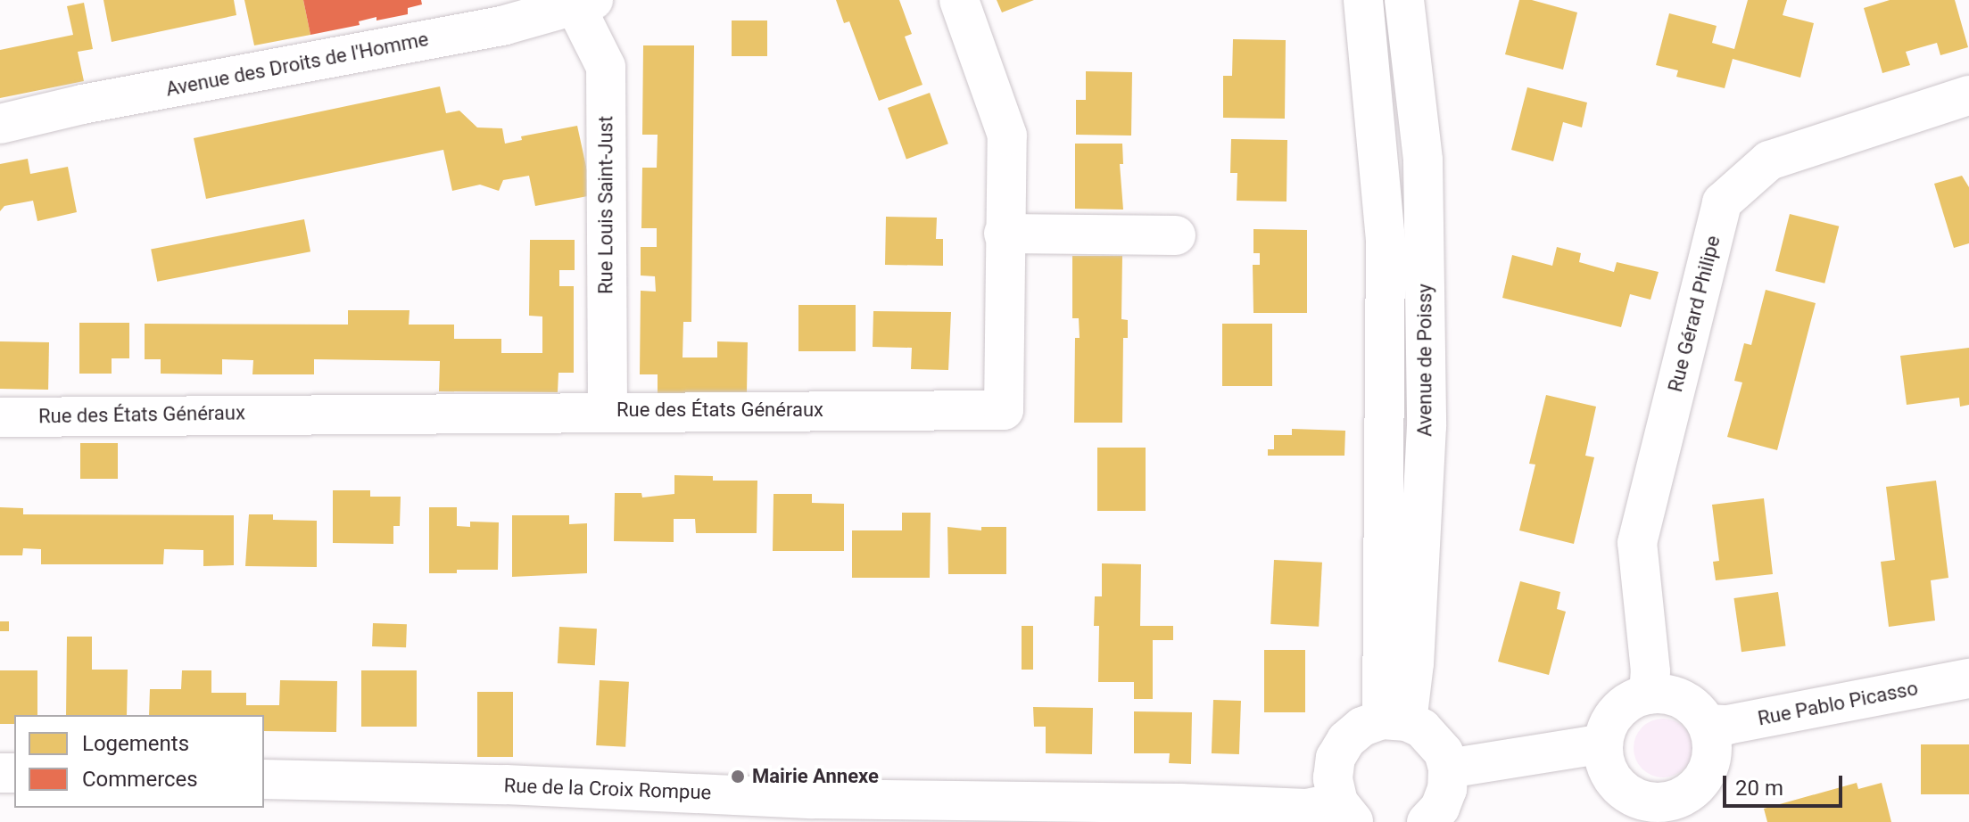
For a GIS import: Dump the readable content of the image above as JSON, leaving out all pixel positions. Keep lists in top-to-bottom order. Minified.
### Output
{"streets":{"street":["Avenue des Droits de l'Homme","Rue Louis Saint-Just","Rue Gérard Philipe","Avenue de Poissy","Rue des États Généraux","Rue Pablo Picasso","Rue de la Croix Rompue"]},"crossings":[["Avenue des Droits de l'Homme","Rue Louis Saint-Just"],["Rue Louis Saint-Just","Rue des États Généraux"],["Rue Gérard Philipe","Rue Pablo Picasso"]],"places":["Mairie Annexe"],"legend":["Logements","Commerces"],"scale_bar":"20 m"}
